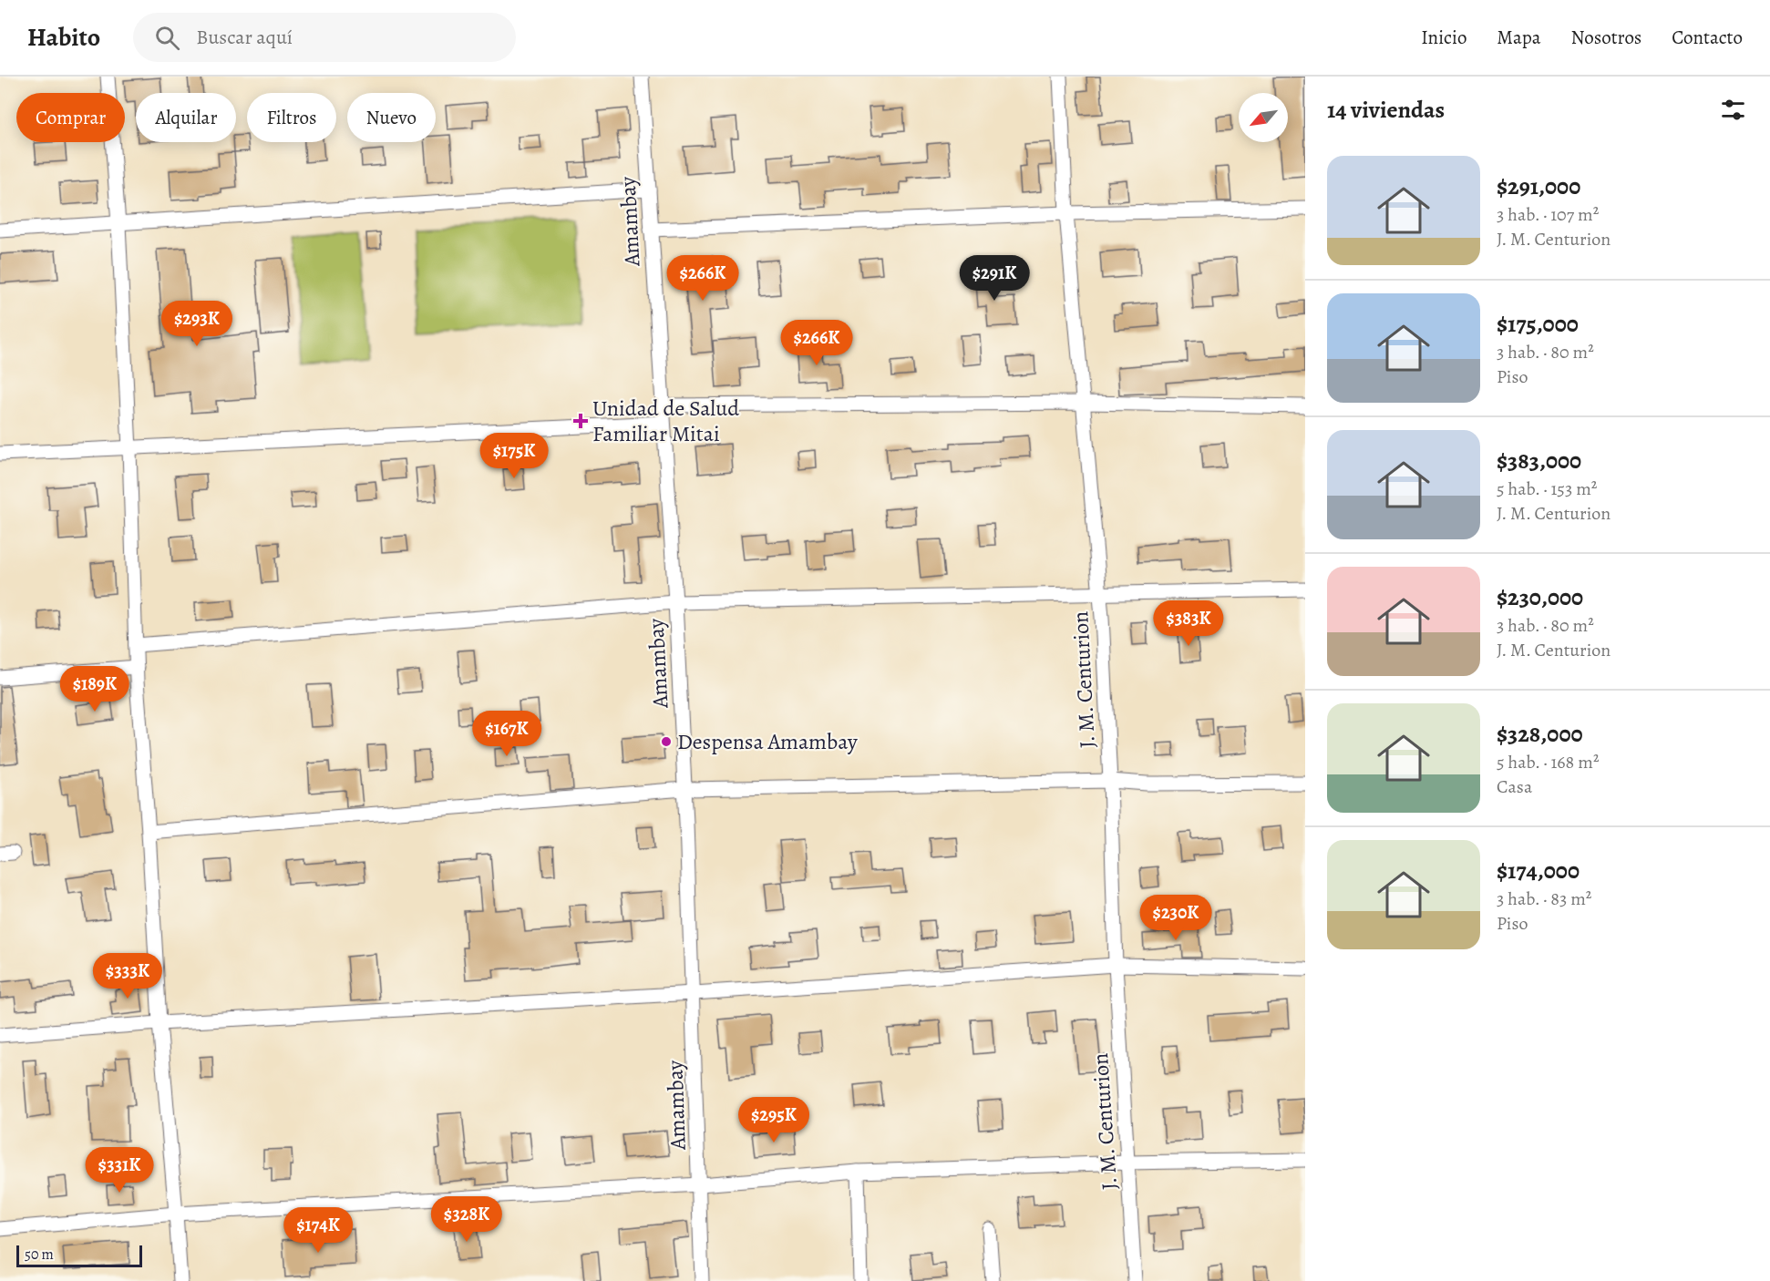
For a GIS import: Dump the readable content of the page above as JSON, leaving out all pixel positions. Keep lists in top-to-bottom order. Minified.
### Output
{"streets":{"street":["Amambay","J. M. Centurion"]},"places":{"health":["Unidad de Salud Familiar Mitai"],"other":["Despensa Amambay"]},"scale_bar":"50 m","north":"bottom left","page":{"header":"Habito","search":"Buscar aquí","nav":["Inicio","Mapa","Nosotros","Contacto"],"heading":"14 viviendas","chip":["Comprar","Alquilar","Filtros","Nuevo"],"list":[{"name":"$291,000","note":"3 hab. · 107 m² · J. M. Centurion"},{"name":"$175,000","note":"3 hab. · 80 m² · Piso"},{"name":"$383,000","note":"5 hab. · 153 m² · J. M. Centurion"},{"name":"$230,000","note":"3 hab. · 80 m² · J. M. Centurion"},{"name":"$328,000","note":"5 hab. · 168 m² · Casa"},{"name":"$174,000","note":"3 hab. · 83 m² · Piso"}],"price":["$266K","$291K","$293K","$266K","$175K","$383K","$189K","$167K","$230K","$333K","$295K","$331K","$328K","$174K"],"scale":"50 m"}}
